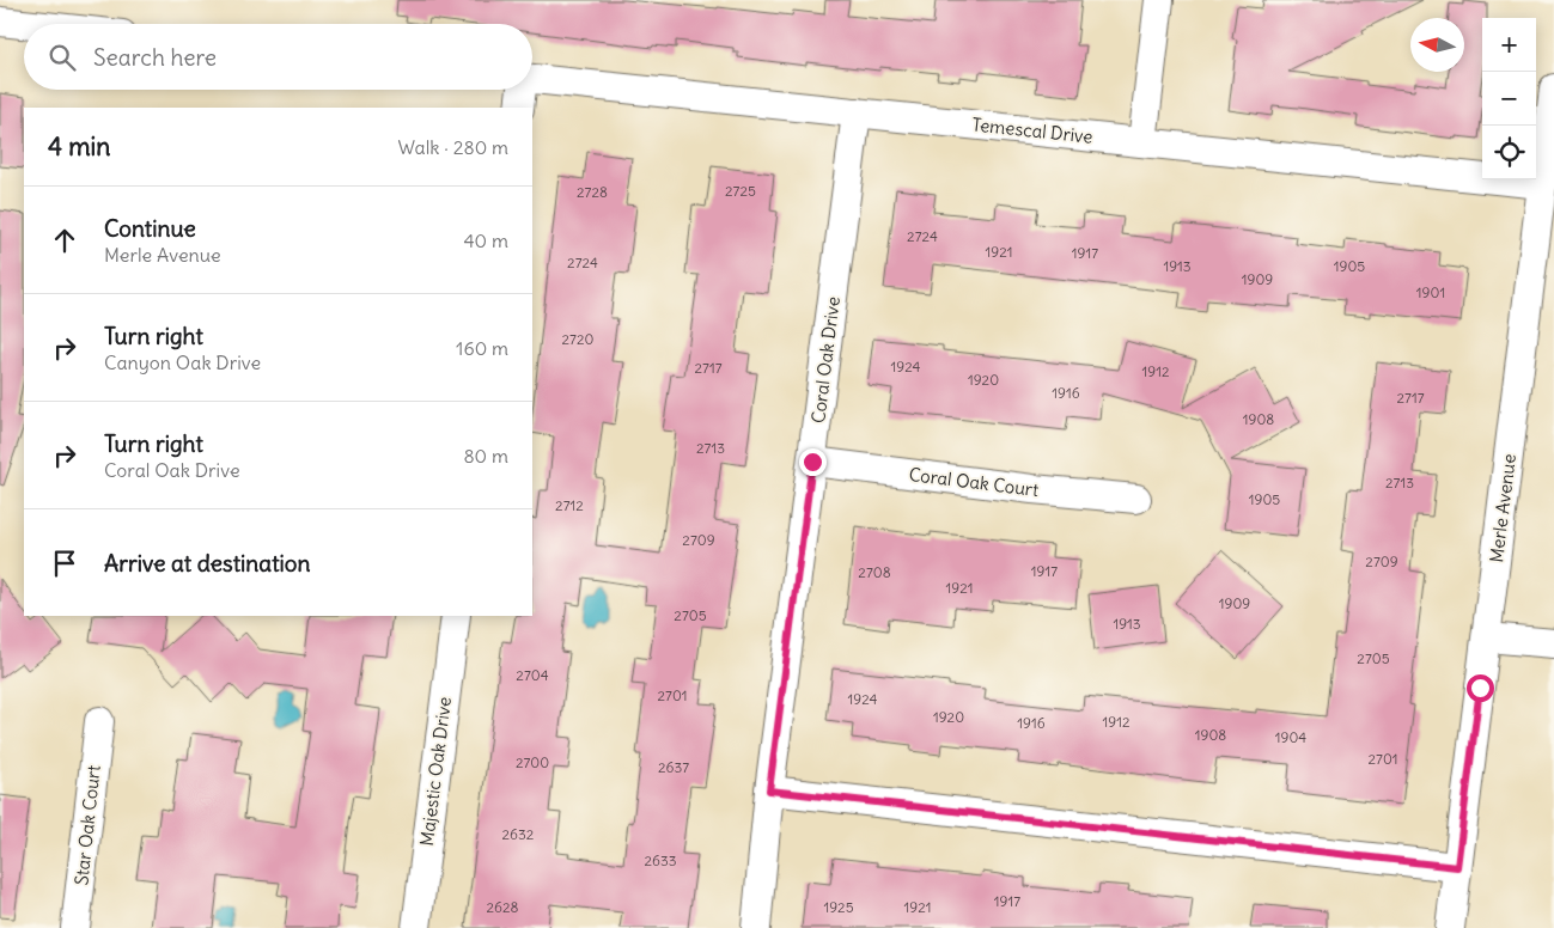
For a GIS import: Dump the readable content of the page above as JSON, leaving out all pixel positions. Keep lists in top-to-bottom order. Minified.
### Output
{"streets":{"street":["Temescal Drive","Coral Oak Drive","Coral Oak Court","Merle Avenue","Majestic Oak Drive","Star Oak Court"]},"crossings":[["Temescal Drive","Coral Oak Drive"],["Temescal Drive","Merle Avenue"],["Coral Oak Drive","Coral Oak Court"]],"house_numbers":["2725","2728","2724","1921","1917","2724","1913","1905","1909","1901","2720","1924","2717","1912","1920","1916","2717","1908","2713","2713","1905","2712","2709","2709","1917","2708","1921","1909","2705","1913","2705","2704","2701","1924","1920","1912","1916","1908","1904","2701","2700","2637","2632","2633","1917","2628","1925","1921"],"north":"left","page":{"map_buttons":["+","−"],"search":"Search here","heading":["4 min","Walk · 280 m"],"list":[["Continue","Merle Avenue","40 m"],["Turn right","Canyon Oak Drive","160 m"],["Turn right","Coral Oak Drive","80 m"],"Arrive at destination"]}}
